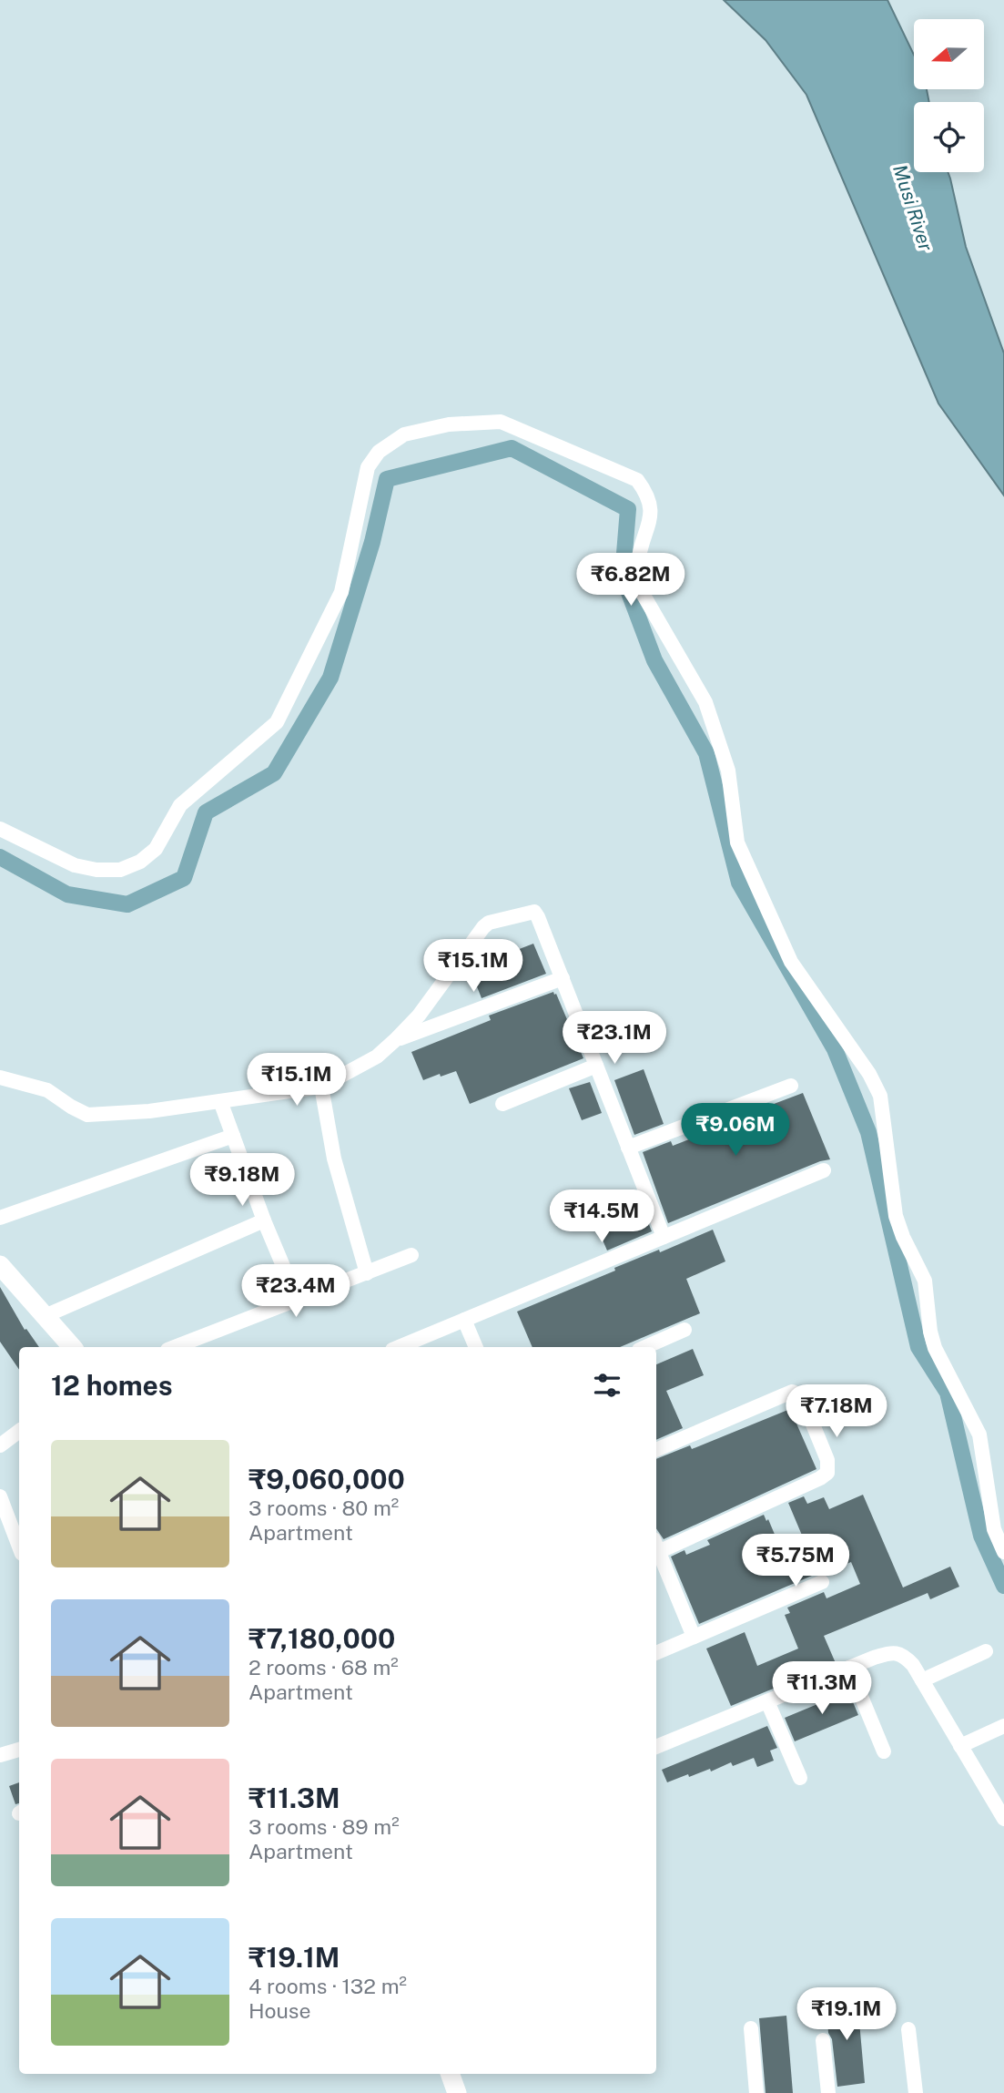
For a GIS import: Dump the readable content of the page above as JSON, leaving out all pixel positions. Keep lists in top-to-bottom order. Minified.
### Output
{"water":["Musi River"],"north":"left","page":{"price":["₹6.82M","₹15.1M","₹23.1M","₹15.1M","₹9.06M","₹9.18M","₹14.5M","₹23.4M","₹7.18M","₹5.75M","₹11.3M","₹19.1M"],"heading":"12 homes","list":[{"name":"₹9,060,000","note":"3 rooms · 80 m² · Apartment"},{"name":"₹7,180,000","note":"2 rooms · 68 m² · Apartment"},{"name":"₹11.3M","note":"3 rooms · 89 m² · Apartment"},{"name":"₹19.1M","note":"4 rooms · 132 m² · House"}]}}
